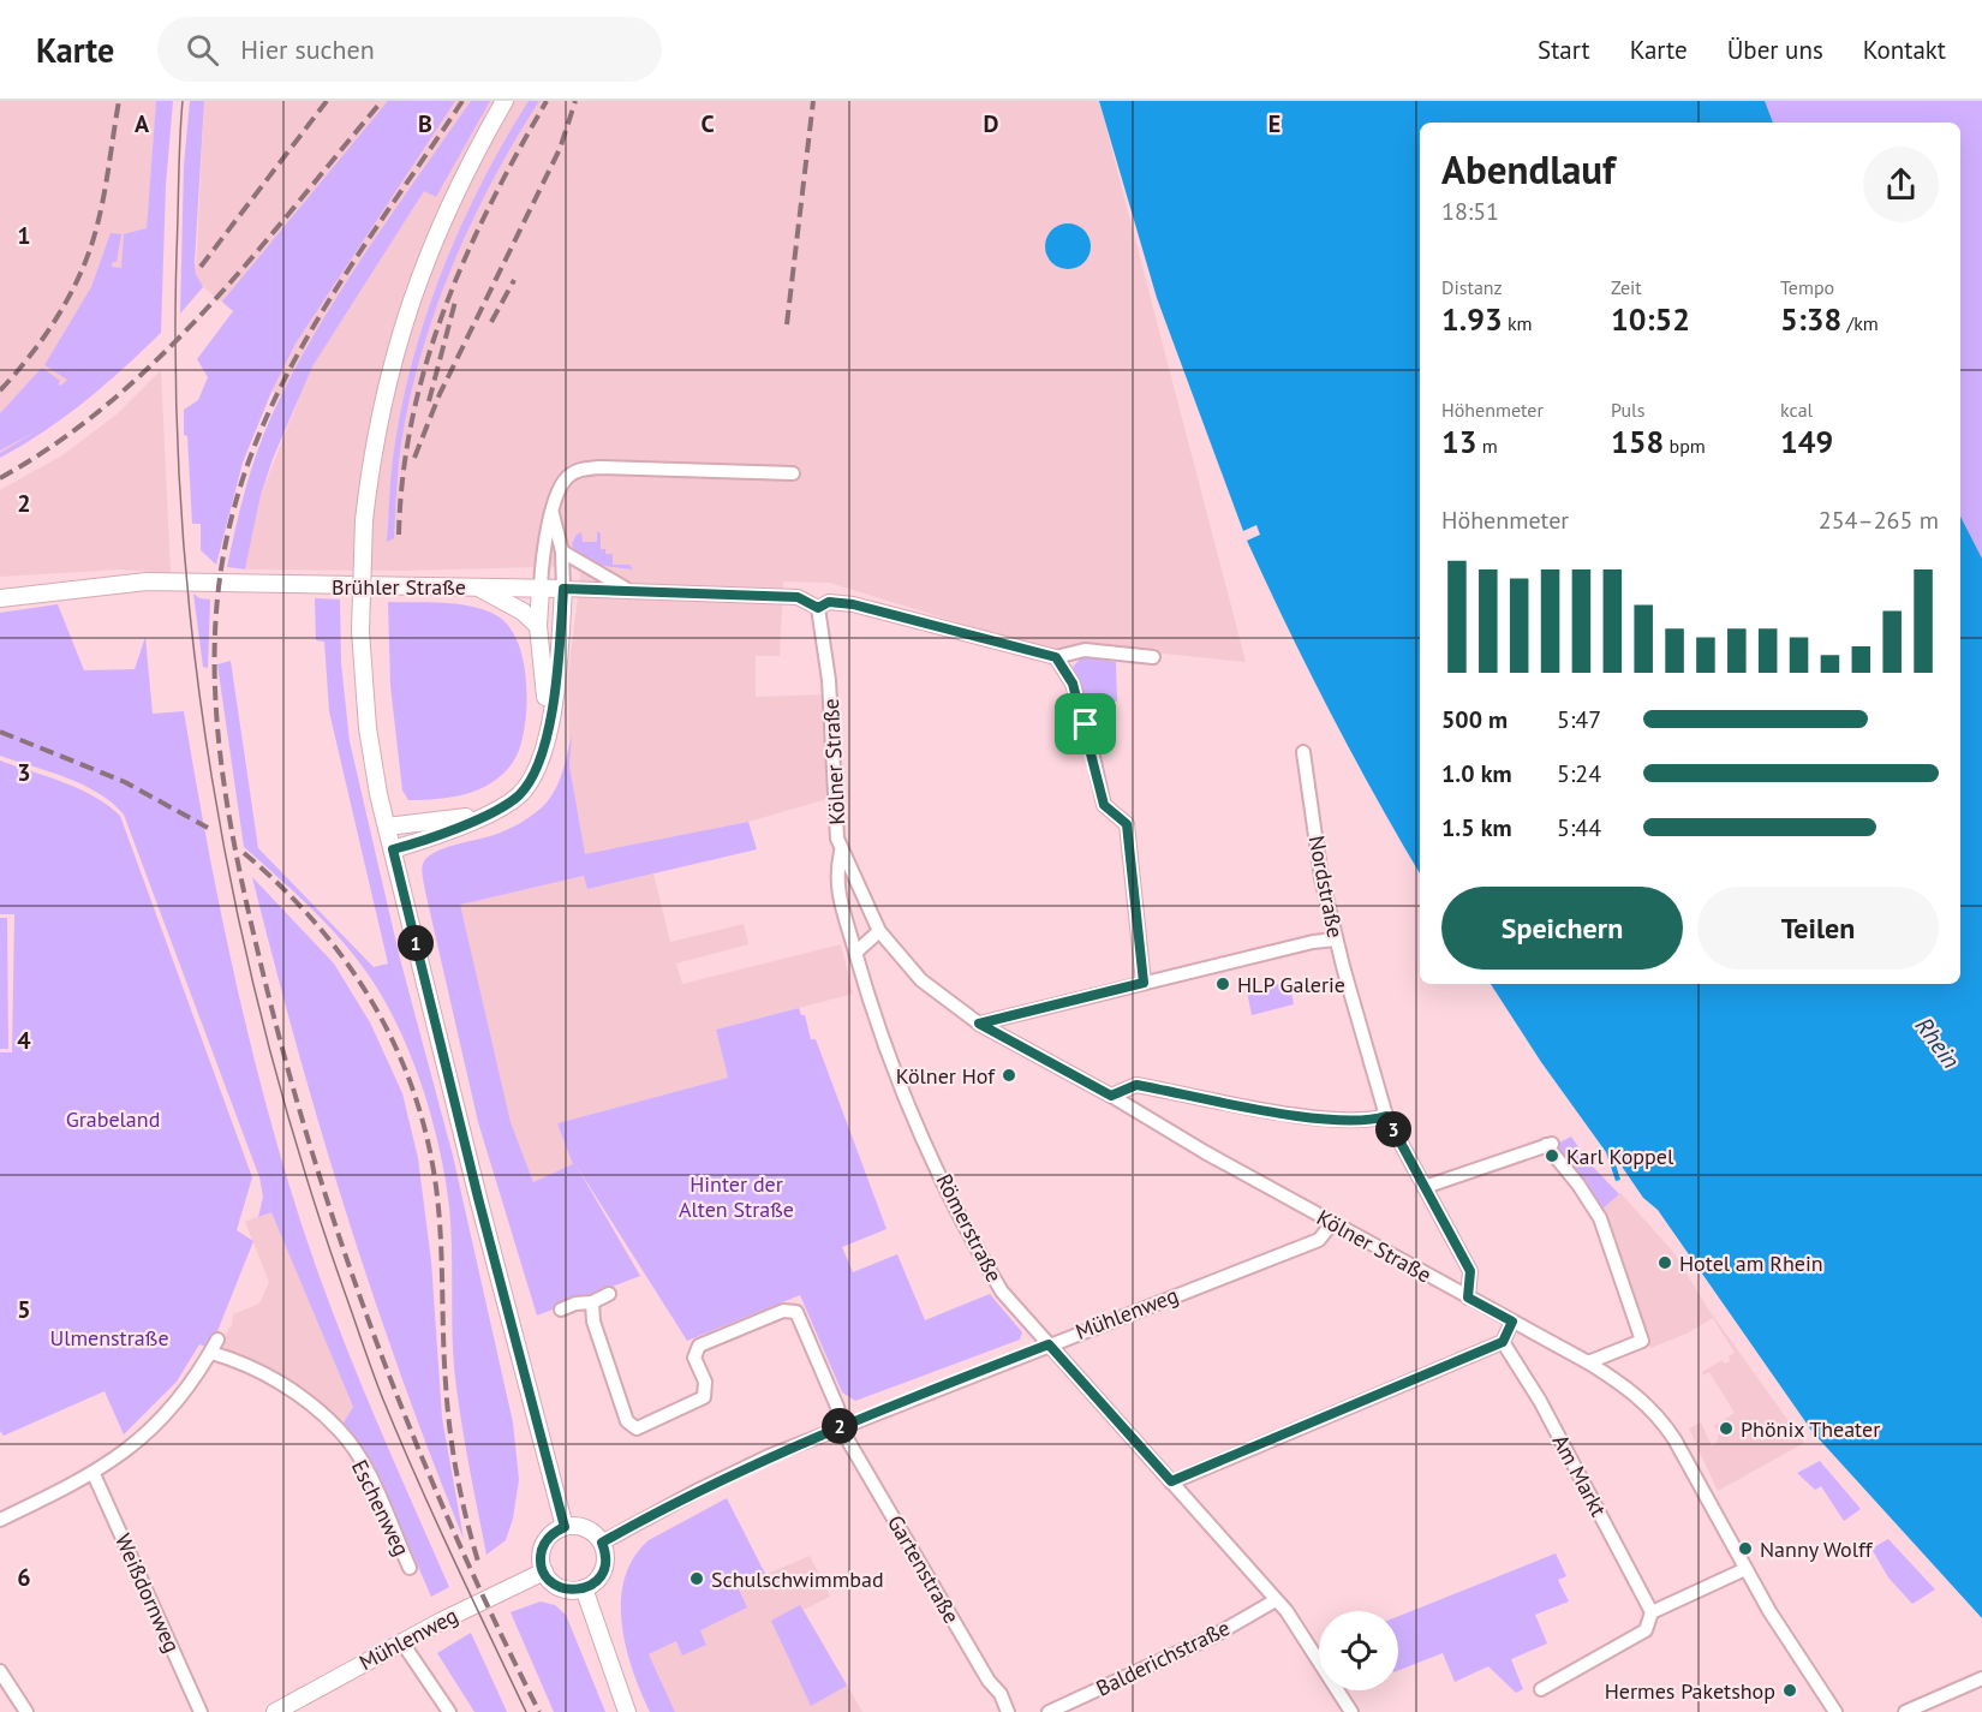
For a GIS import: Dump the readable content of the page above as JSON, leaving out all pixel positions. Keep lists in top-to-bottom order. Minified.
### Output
{"streets":{"main road":["Brühler Straße","Mühlenweg"],"street":["Kölner Straße","Nordstraße","Römerstraße","Am Markt","Eschenweg","Gartenstraße","Weißdornweg","Balderichstraße"]},"crossings":[["Brühler Straße","Kölner Straße"],["Kölner Straße","Nordstraße"],["Kölner Straße","Römerstraße"],["Kölner Straße","Mühlenweg"],["Römerstraße","Mühlenweg"],["Römerstraße","Balderichstraße"],["Mühlenweg","Gartenstraße"]],"water":["Rhein"],"parks":["Grabeland","Hinter der Alten Straße","Ulmenstraße"],"places":["HLP Galerie","Kölner Hof","Karl Koppel","Hotel am Rhein","Phönix Theater","Nanny Wolff","Schulschwimmbad","Hermes Paketshop"],"page":{"header":"Karte","search":"Hier suchen","nav":["Start","Karte","Über uns","Kontakt"],"heading":["Abendlauf","18:51"],"stats":[["Distanz","1.93 km"],["Zeit","10:52"],["Tempo","5:38 /km"],["Höhenmeter","13 m"],["Puls","158 bpm"],["kcal","149"]],"chart":["Höhenmeter","254–265 m"],"list":[{"name":"500 m","note":"5:47"},{"name":"1.0 km","note":"5:24"},{"name":"1.5 km","note":"5:44"}],"buttons":["Speichern","Teilen"],"pins":["1","3","2"]},"grid":{"columns":["A","B","C","D","E"],"rows":["1","2","3","4","5","6"]}}
